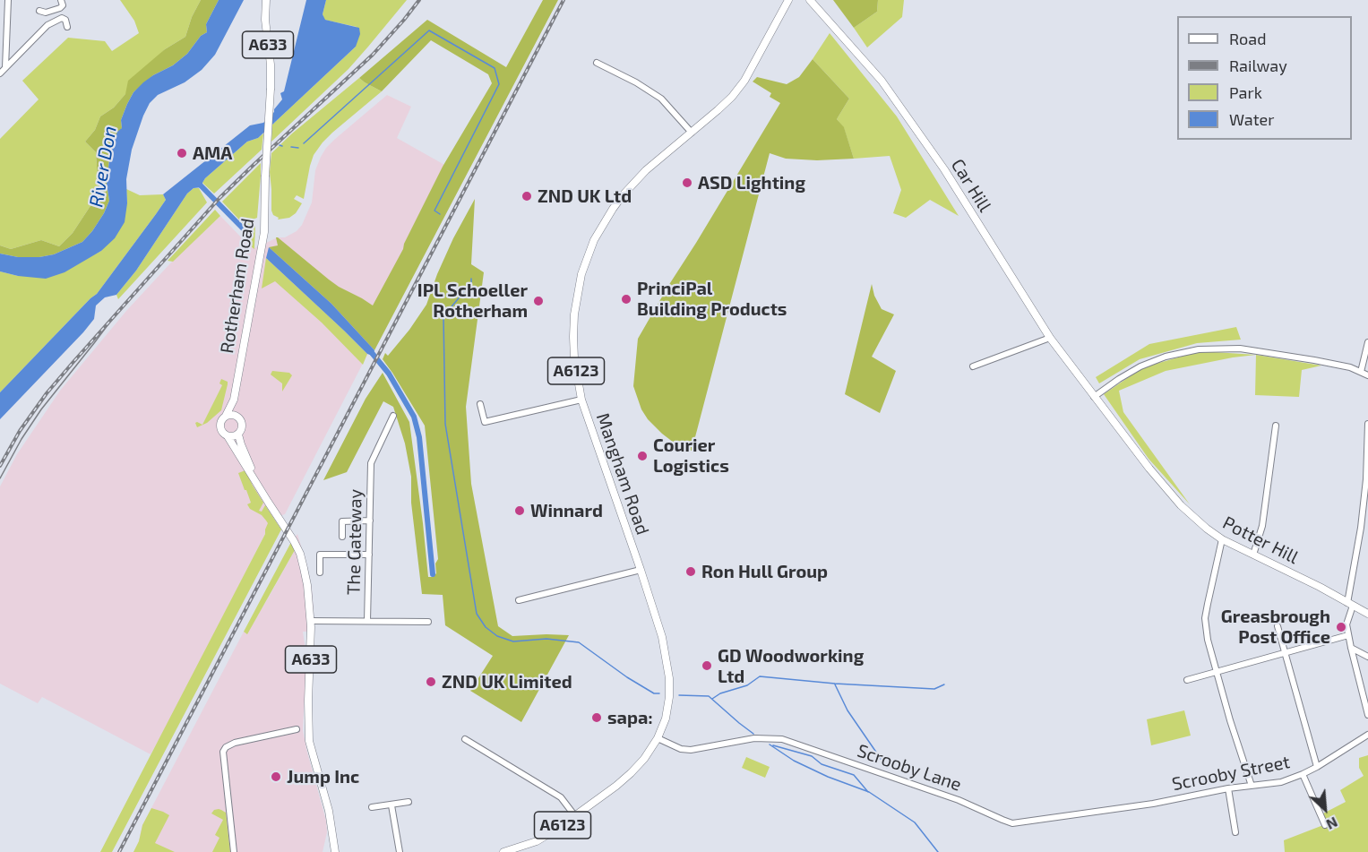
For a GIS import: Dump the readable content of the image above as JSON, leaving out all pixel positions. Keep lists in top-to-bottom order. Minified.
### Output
{"streets":{"main road":["A633","Car Hill","Rotherham Road","A6123","Mangham Road","Potter Hill"],"street":["The Gateway","Scrooby Lane","Scrooby Street"]},"crossings":[["Car Hill","Potter Hill"],["Rotherham Road","The Gateway"],["A6123","Mangham Road"],["Mangham Road","Scrooby Lane"],["Scrooby Lane","Scrooby Street"]],"water":["River Don"],"places":["AMA","ASD Lighting","ZND UK Ltd","PrinciPal Building Products","IPL Schoeller Rotherham","Courier Logistics","Winnard","Ron Hull Group","Greasbrough Post Office","GD Woodworking Ltd","ZND UK Limited","sapa:","Jump Inc"],"legend":["Road","Railway","Park","Water"],"north":"bottom right"}
